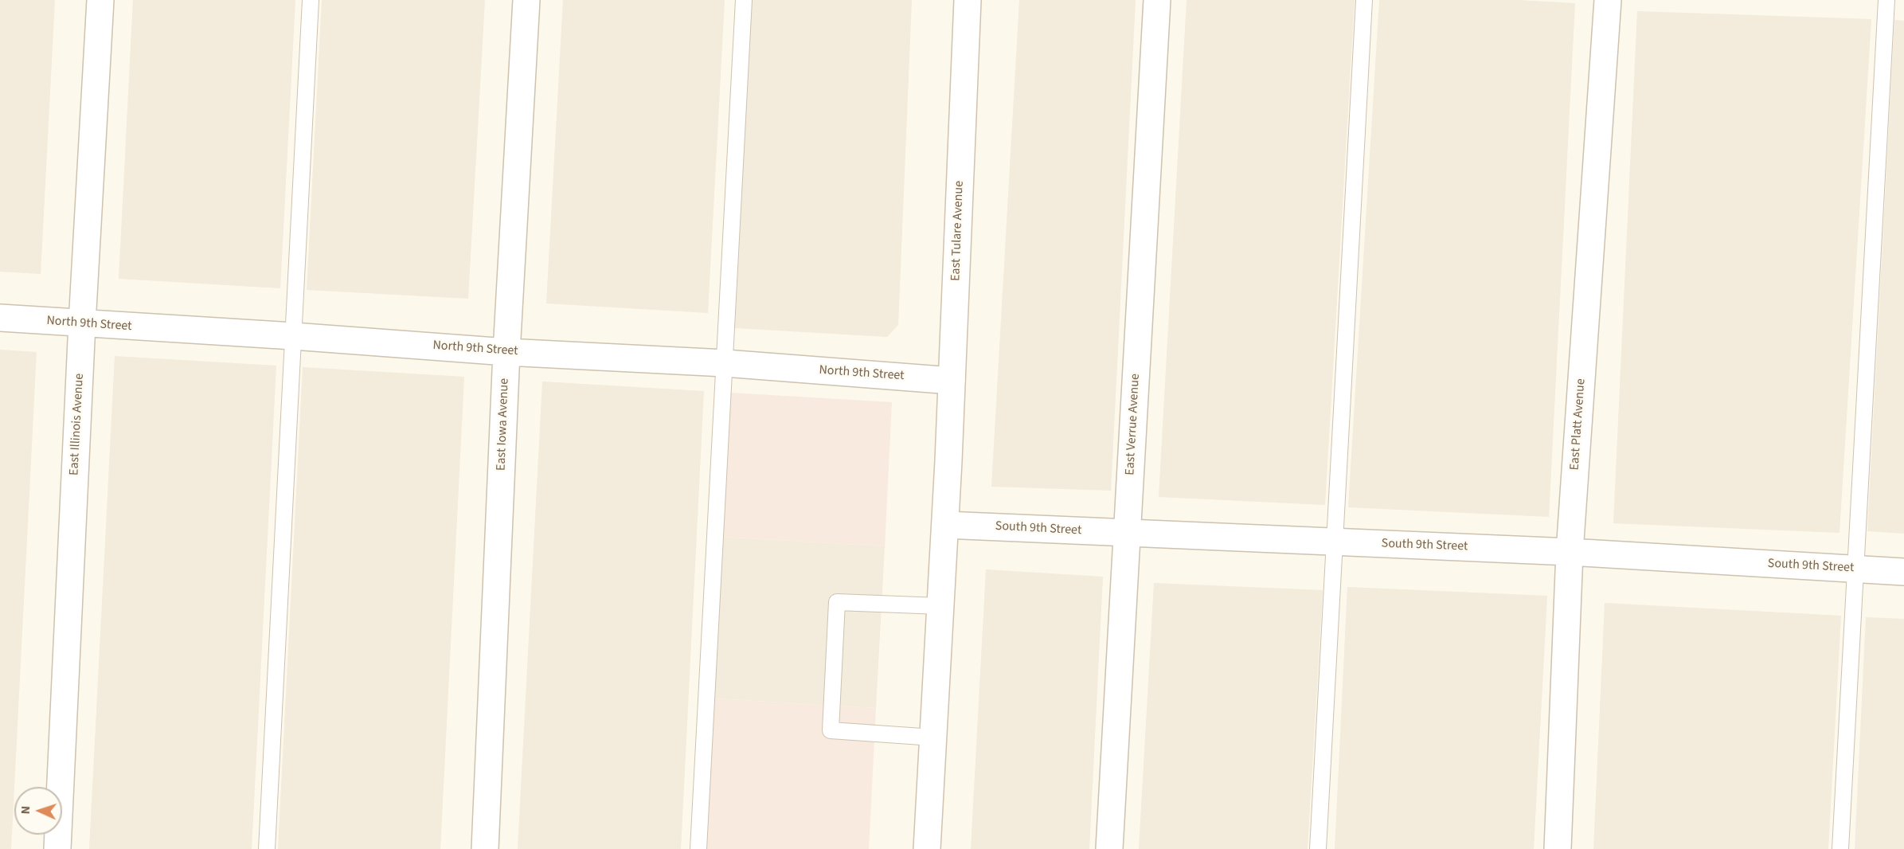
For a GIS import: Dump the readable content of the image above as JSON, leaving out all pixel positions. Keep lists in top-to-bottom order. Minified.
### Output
{"streets":{"street":["East Tulare Avenue","North 9th Street","East Illinois Avenue","East Iowa Avenue","East Verrue Avenue","East Platt Avenue","South 9th Street"]},"crossings":[["East Tulare Avenue","North 9th Street"],["East Tulare Avenue","South 9th Street"],["North 9th Street","East Illinois Avenue"],["North 9th Street","East Iowa Avenue"],["East Verrue Avenue","South 9th Street"],["East Platt Avenue","South 9th Street"]],"north":"left"}
